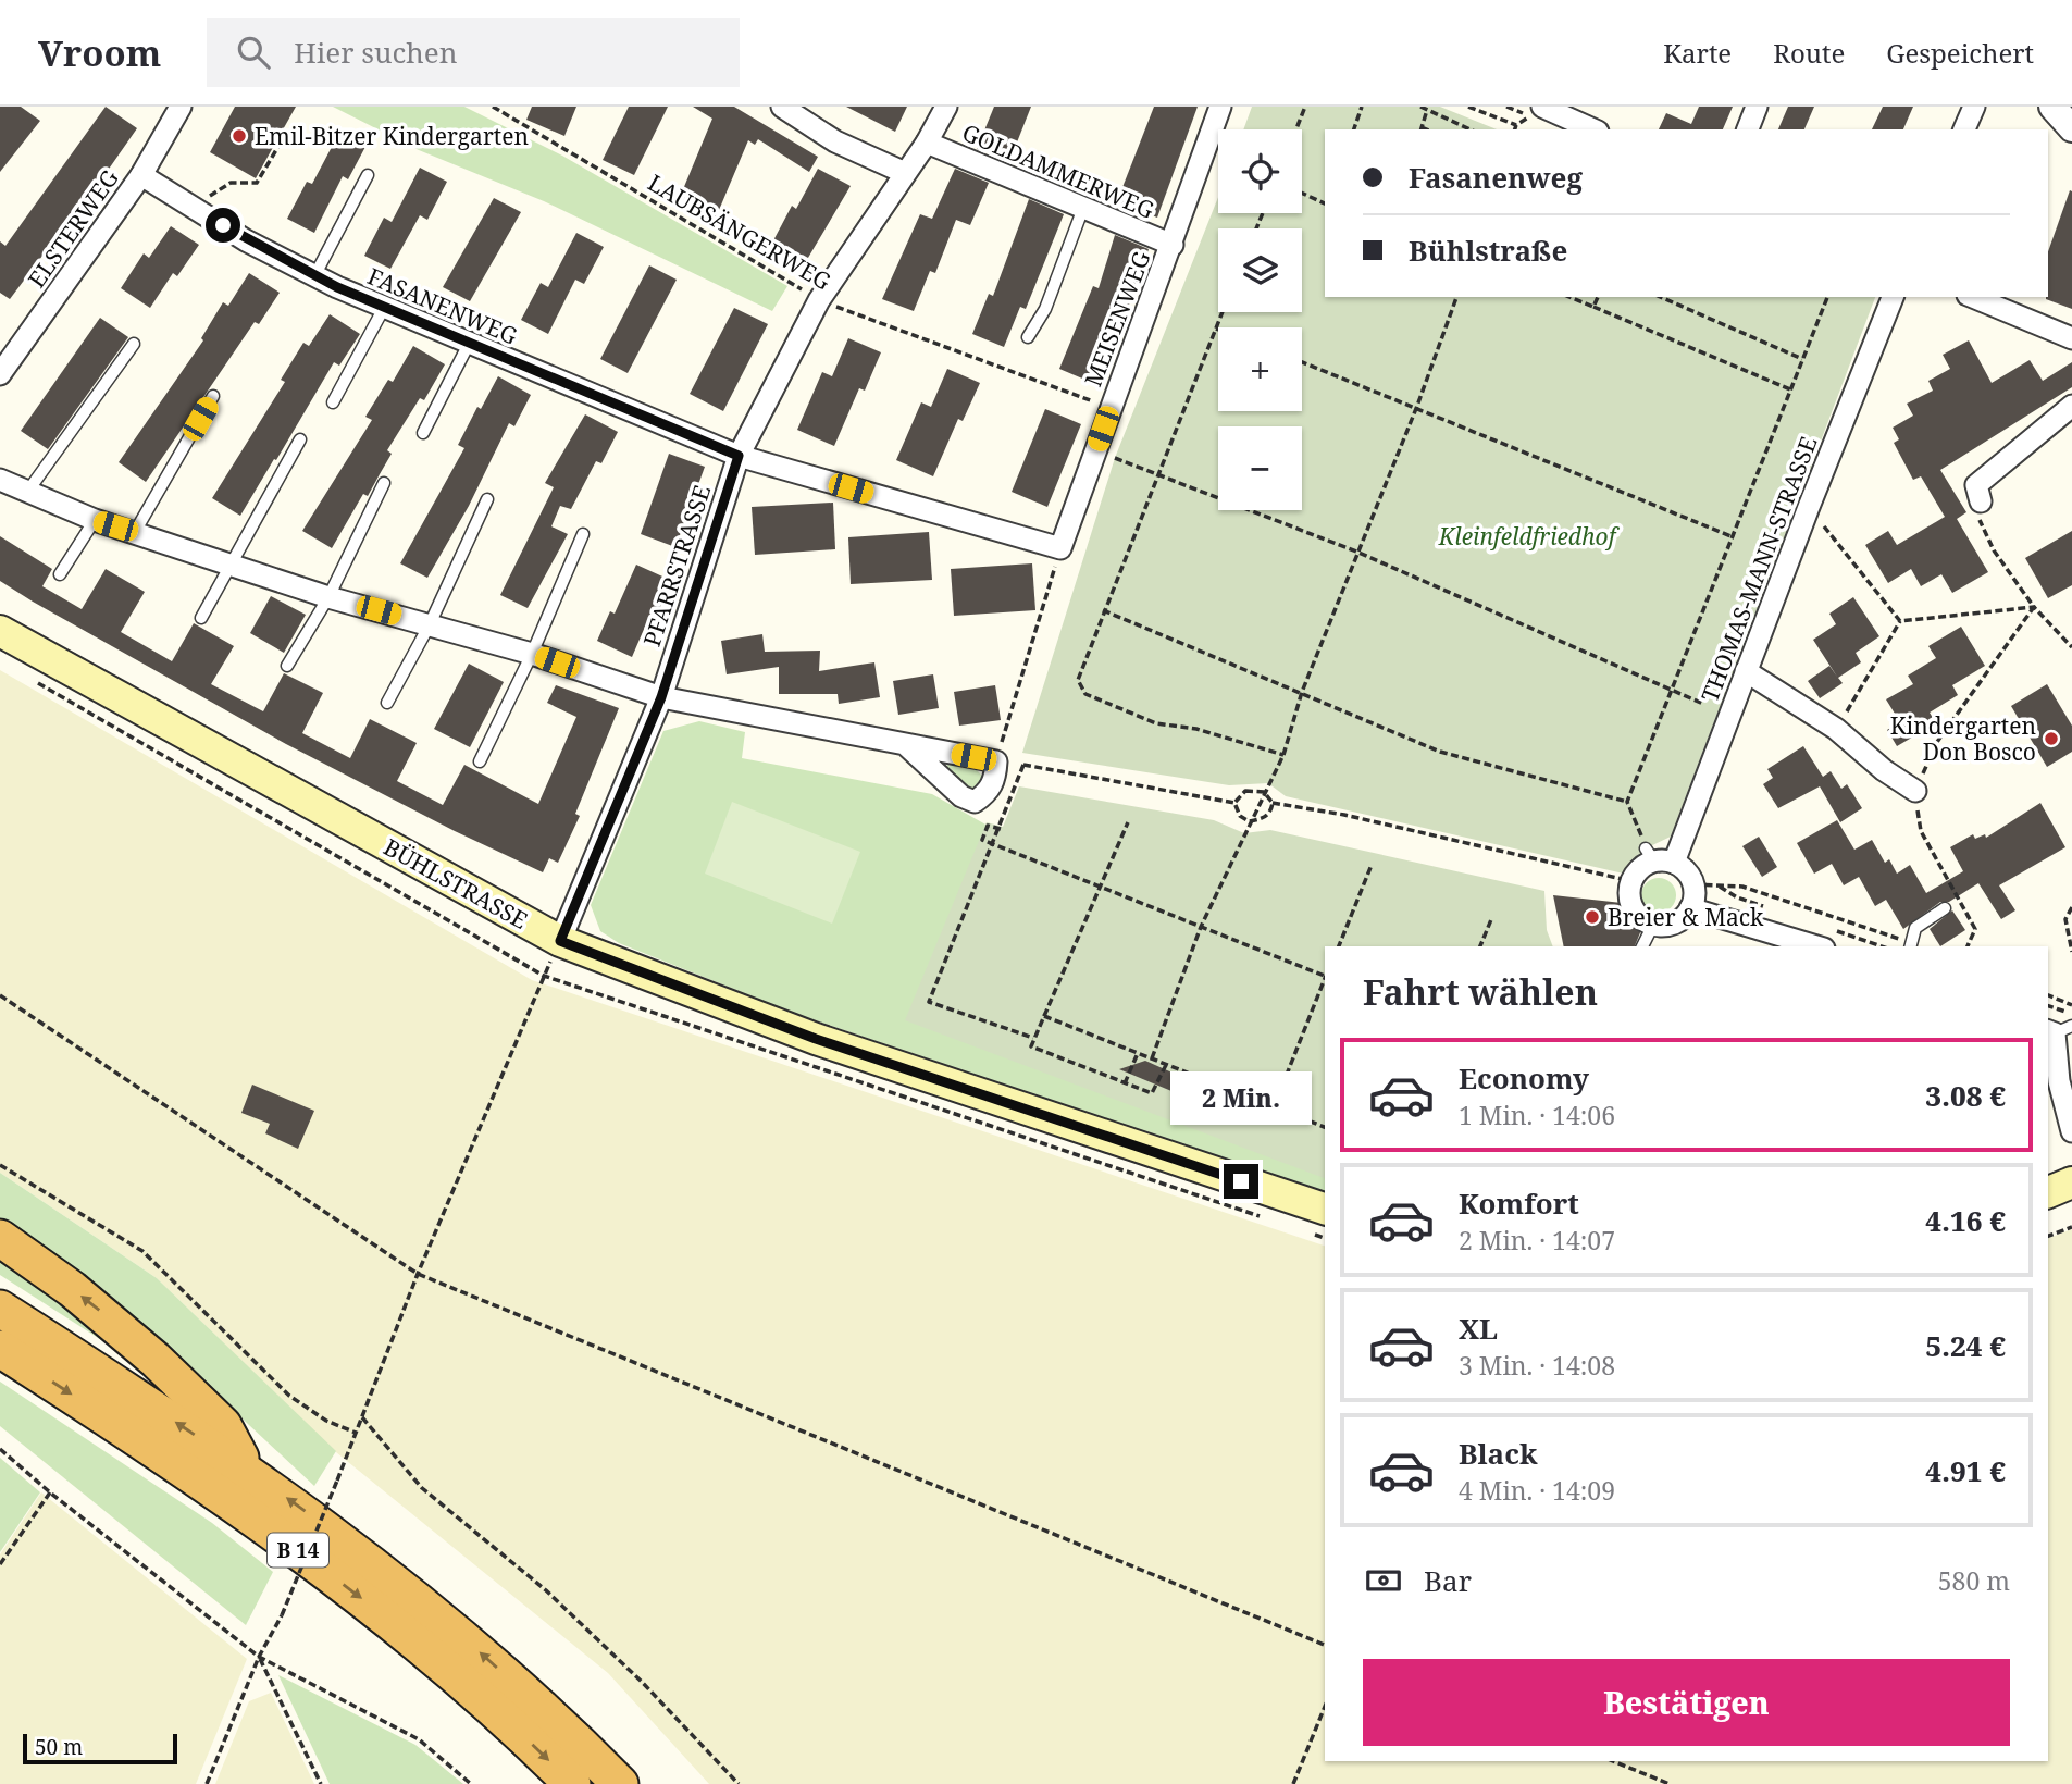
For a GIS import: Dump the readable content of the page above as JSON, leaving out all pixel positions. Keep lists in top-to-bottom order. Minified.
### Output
{"streets":{"highway":["B 14"],"main road":["BÜHLSTRASSE"],"street":["GOLDAMMERWEG","ELSTERWEG","FASANENWEG","MEISENWEG","PFARRSTRASSE","THOMAS-MANN-STRASSE"],"path":["LAUBSÄNGERWEG"]},"crossings":[["GOLDAMMERWEG","MEISENWEG"],["GOLDAMMERWEG","PFARRSTRASSE"],["ELSTERWEG","FASANENWEG"],["LAUBSÄNGERWEG","MEISENWEG"],["LAUBSÄNGERWEG","PFARRSTRASSE"],["FASANENWEG","PFARRSTRASSE"],["PFARRSTRASSE","BÜHLSTRASSE"]],"parks":["Kleinfeldfriedhof"],"places":["Emil-Bitzer Kindergarten","Kindergarten Don Bosco","Breier & Mack"],"scale_bar":"50 m","page":{"header":"Vroom","search":"Hier suchen","nav":["Karte","Route","Gespeichert"],"map_buttons":["+","−"],"banner":["Fasanenweg","Bühlstraße"],"heading":"Fahrt wählen","list":[{"name":"Economy","note":"1 Min. · 14:06","value":"3.08 €"},{"name":"Komfort","note":"2 Min. · 14:07","value":"4.16 €"},{"name":"XL","note":"3 Min. · 14:08","value":"5.24 €"},{"name":"Black","note":"4 Min. · 14:09","value":"4.91 €"}],"bubble":"2 Min.","pay":["Bar","580 m"],"buttons":"Bestätigen","scale":"50 m"}}
